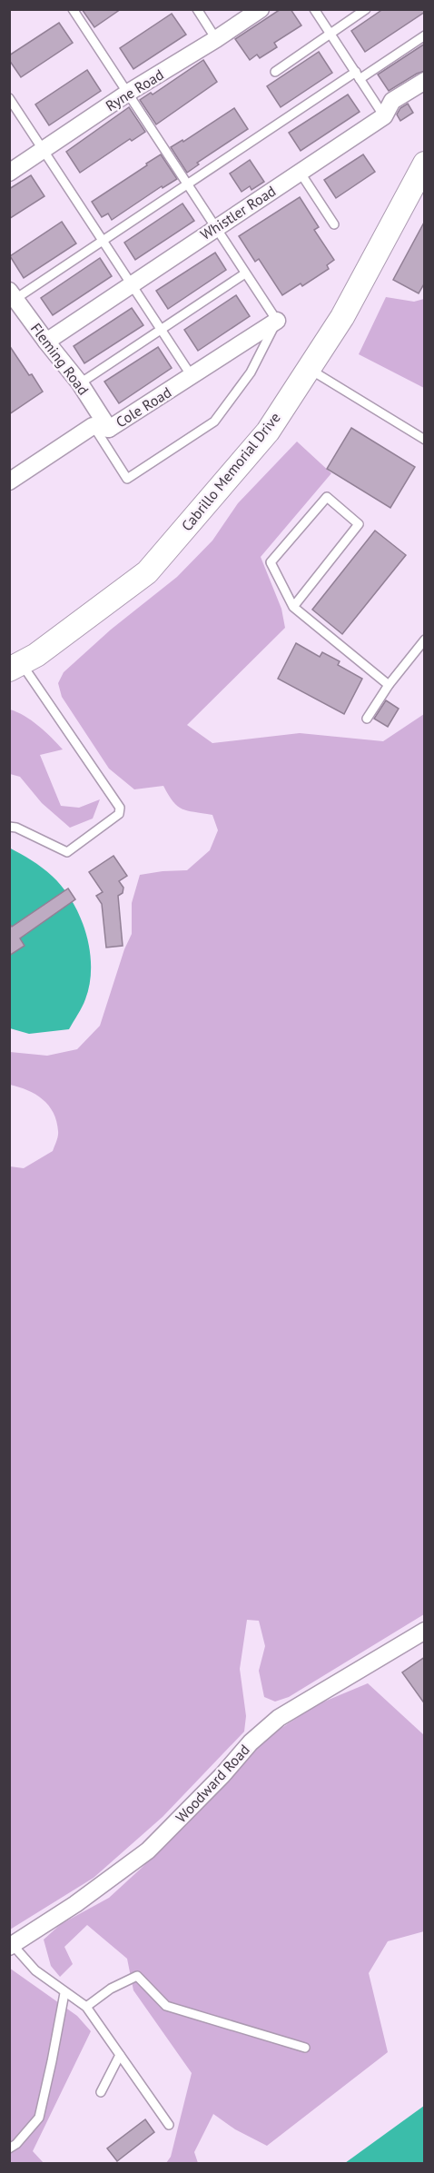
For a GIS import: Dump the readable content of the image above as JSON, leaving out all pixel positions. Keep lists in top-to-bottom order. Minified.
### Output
{"streets":{"main road":["Cabrillo Memorial Drive"],"street":["Ryne Road","Whistler Road","Fleming Road","Cole Road","Woodward Road"]},"crossings":[["Whistler Road","Fleming Road"],["Fleming Road","Cole Road"]]}
